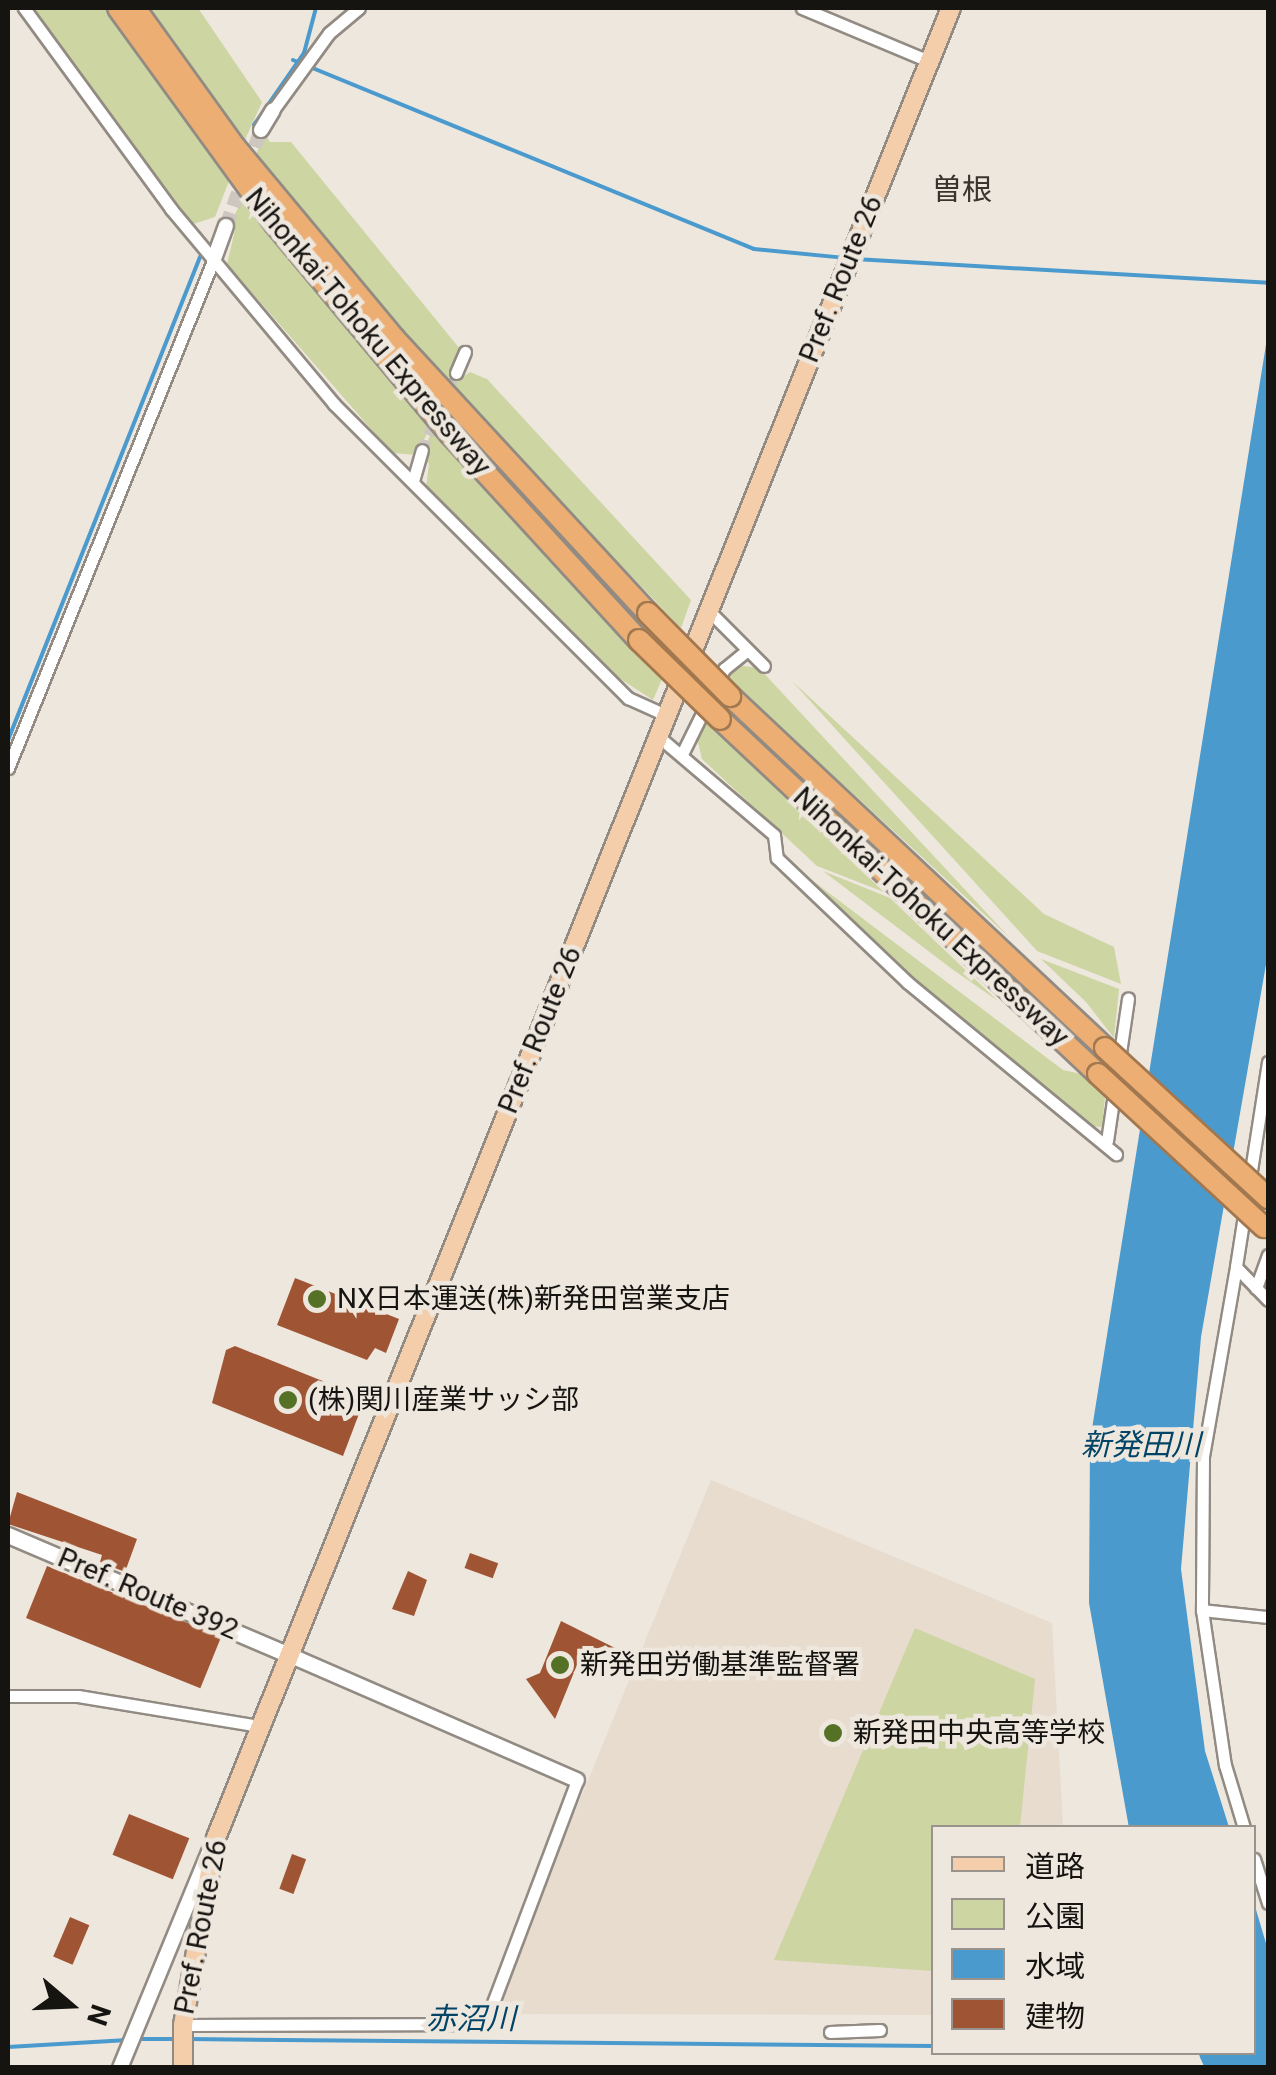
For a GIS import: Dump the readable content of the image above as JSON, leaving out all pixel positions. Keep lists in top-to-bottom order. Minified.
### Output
{"streets":{"highway":["Nihonkai-Tohoku Expressway"],"main road":["Pref. Route 26","Pref. Route 392"]},"crossings":[["Pref. Route 26","Pref. Route 392"]],"districts":["曽根"],"water":["新発田川","赤沼川"],"places":["NX日本運送(株)新発田営業支店","(株)関川産業サッシ部","新発田労働基準監督署","新発田中央高等学校"],"legend":["道路","公園","水域","建物"],"north":"right"}
